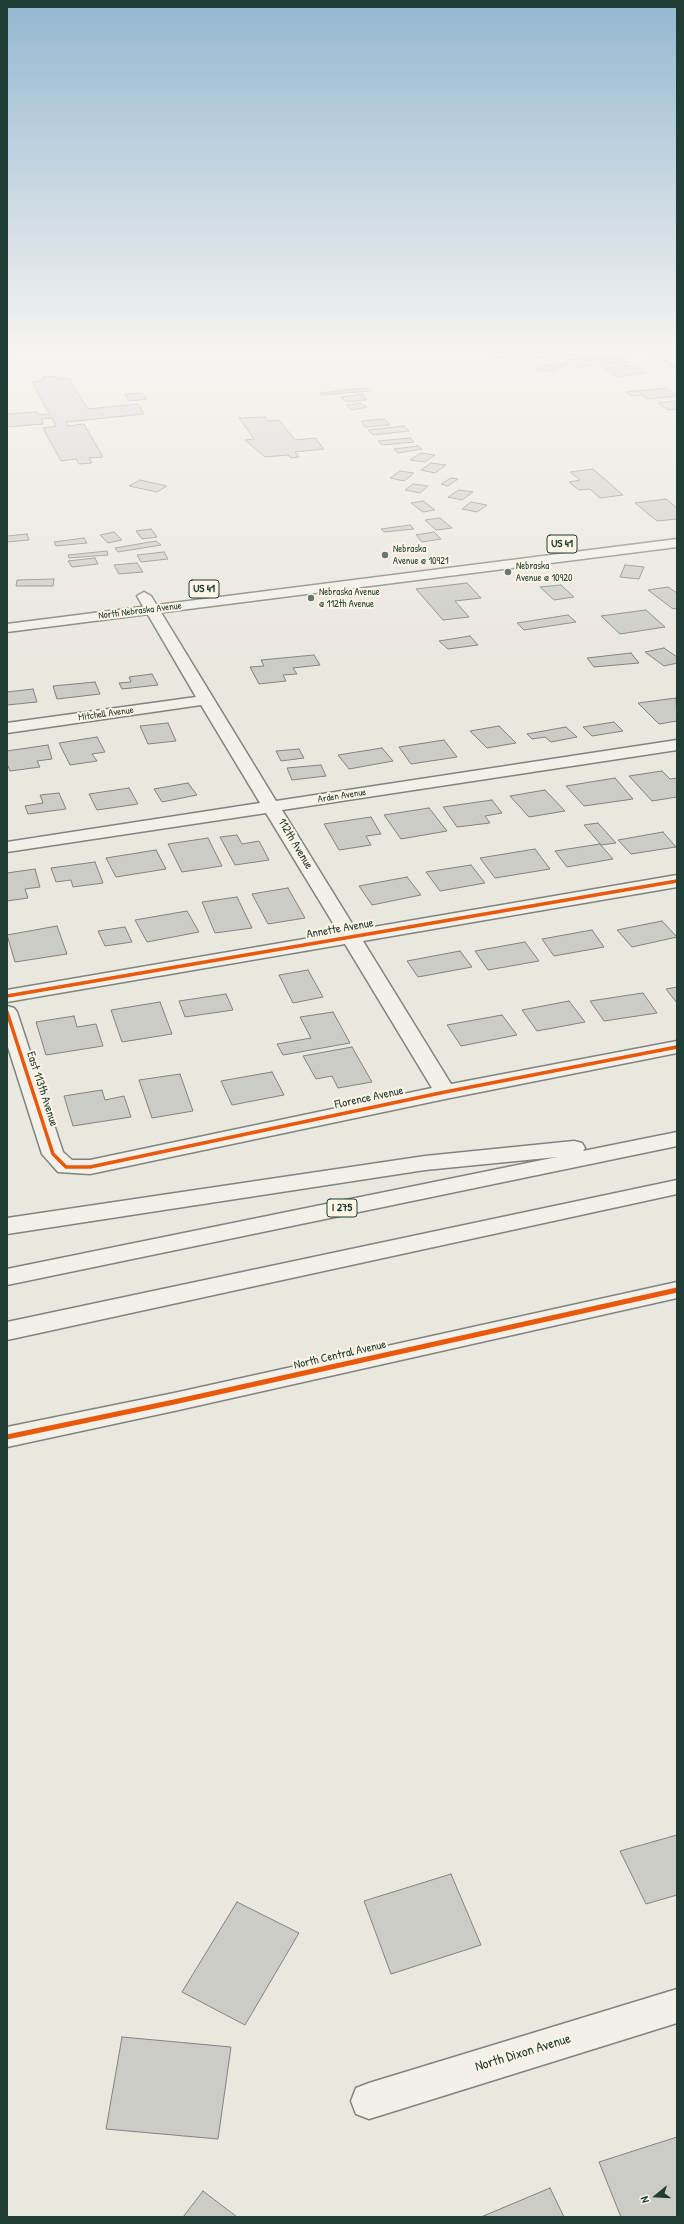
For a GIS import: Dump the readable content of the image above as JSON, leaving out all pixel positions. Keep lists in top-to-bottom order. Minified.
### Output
{"streets":{"main road":["US 41","North Nebraska Avenue","Mitchell Avenue","Arden Avenue","112th Avenue","Annette Avenue","East 113th Avenue","Florence Avenue","I 275","North Central Avenue","North Dixon Avenue"]},"crossings":[["North Nebraska Avenue","112th Avenue"],["Mitchell Avenue","112th Avenue"],["Arden Avenue","112th Avenue"],["112th Avenue","Annette Avenue"],["112th Avenue","Florence Avenue"],["East 113th Avenue","Florence Avenue"]],"places":["Nebraska Avenue @ 10921","Nebraska Avenue @ 10920","Nebraska Avenue @ 112th Avenue"],"north":"left"}
